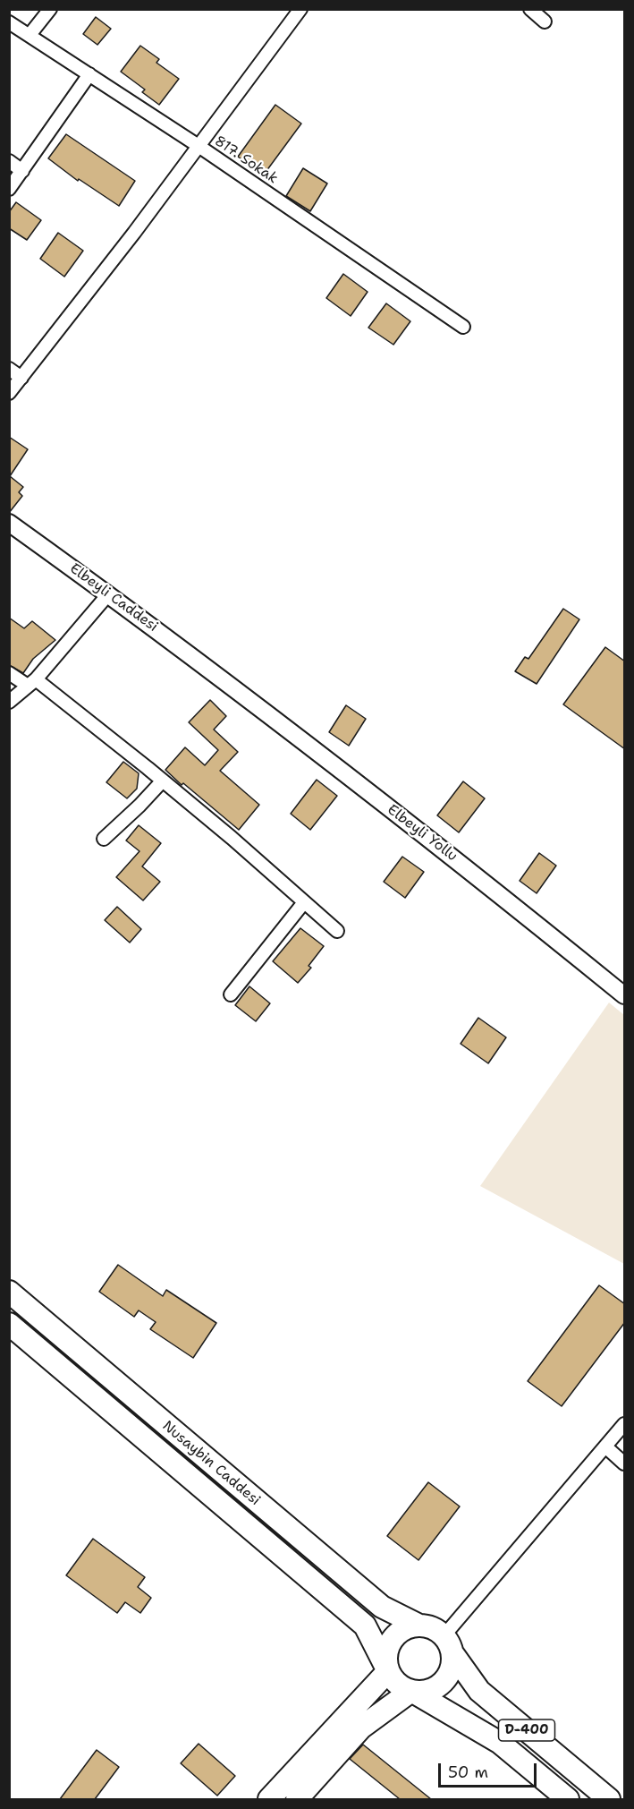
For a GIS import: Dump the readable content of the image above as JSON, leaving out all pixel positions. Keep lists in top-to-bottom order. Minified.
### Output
{"streets":{"highway":["Nusaybin Caddesi","D-400"],"street":["817. Sokak","Elbeyli Caddesi","Elbeyli Yollu"]},"crossings":[["Elbeyli Caddesi","Elbeyli Yollu"],["Nusaybin Caddesi","D-400"]],"scale_bar":"50 m"}
